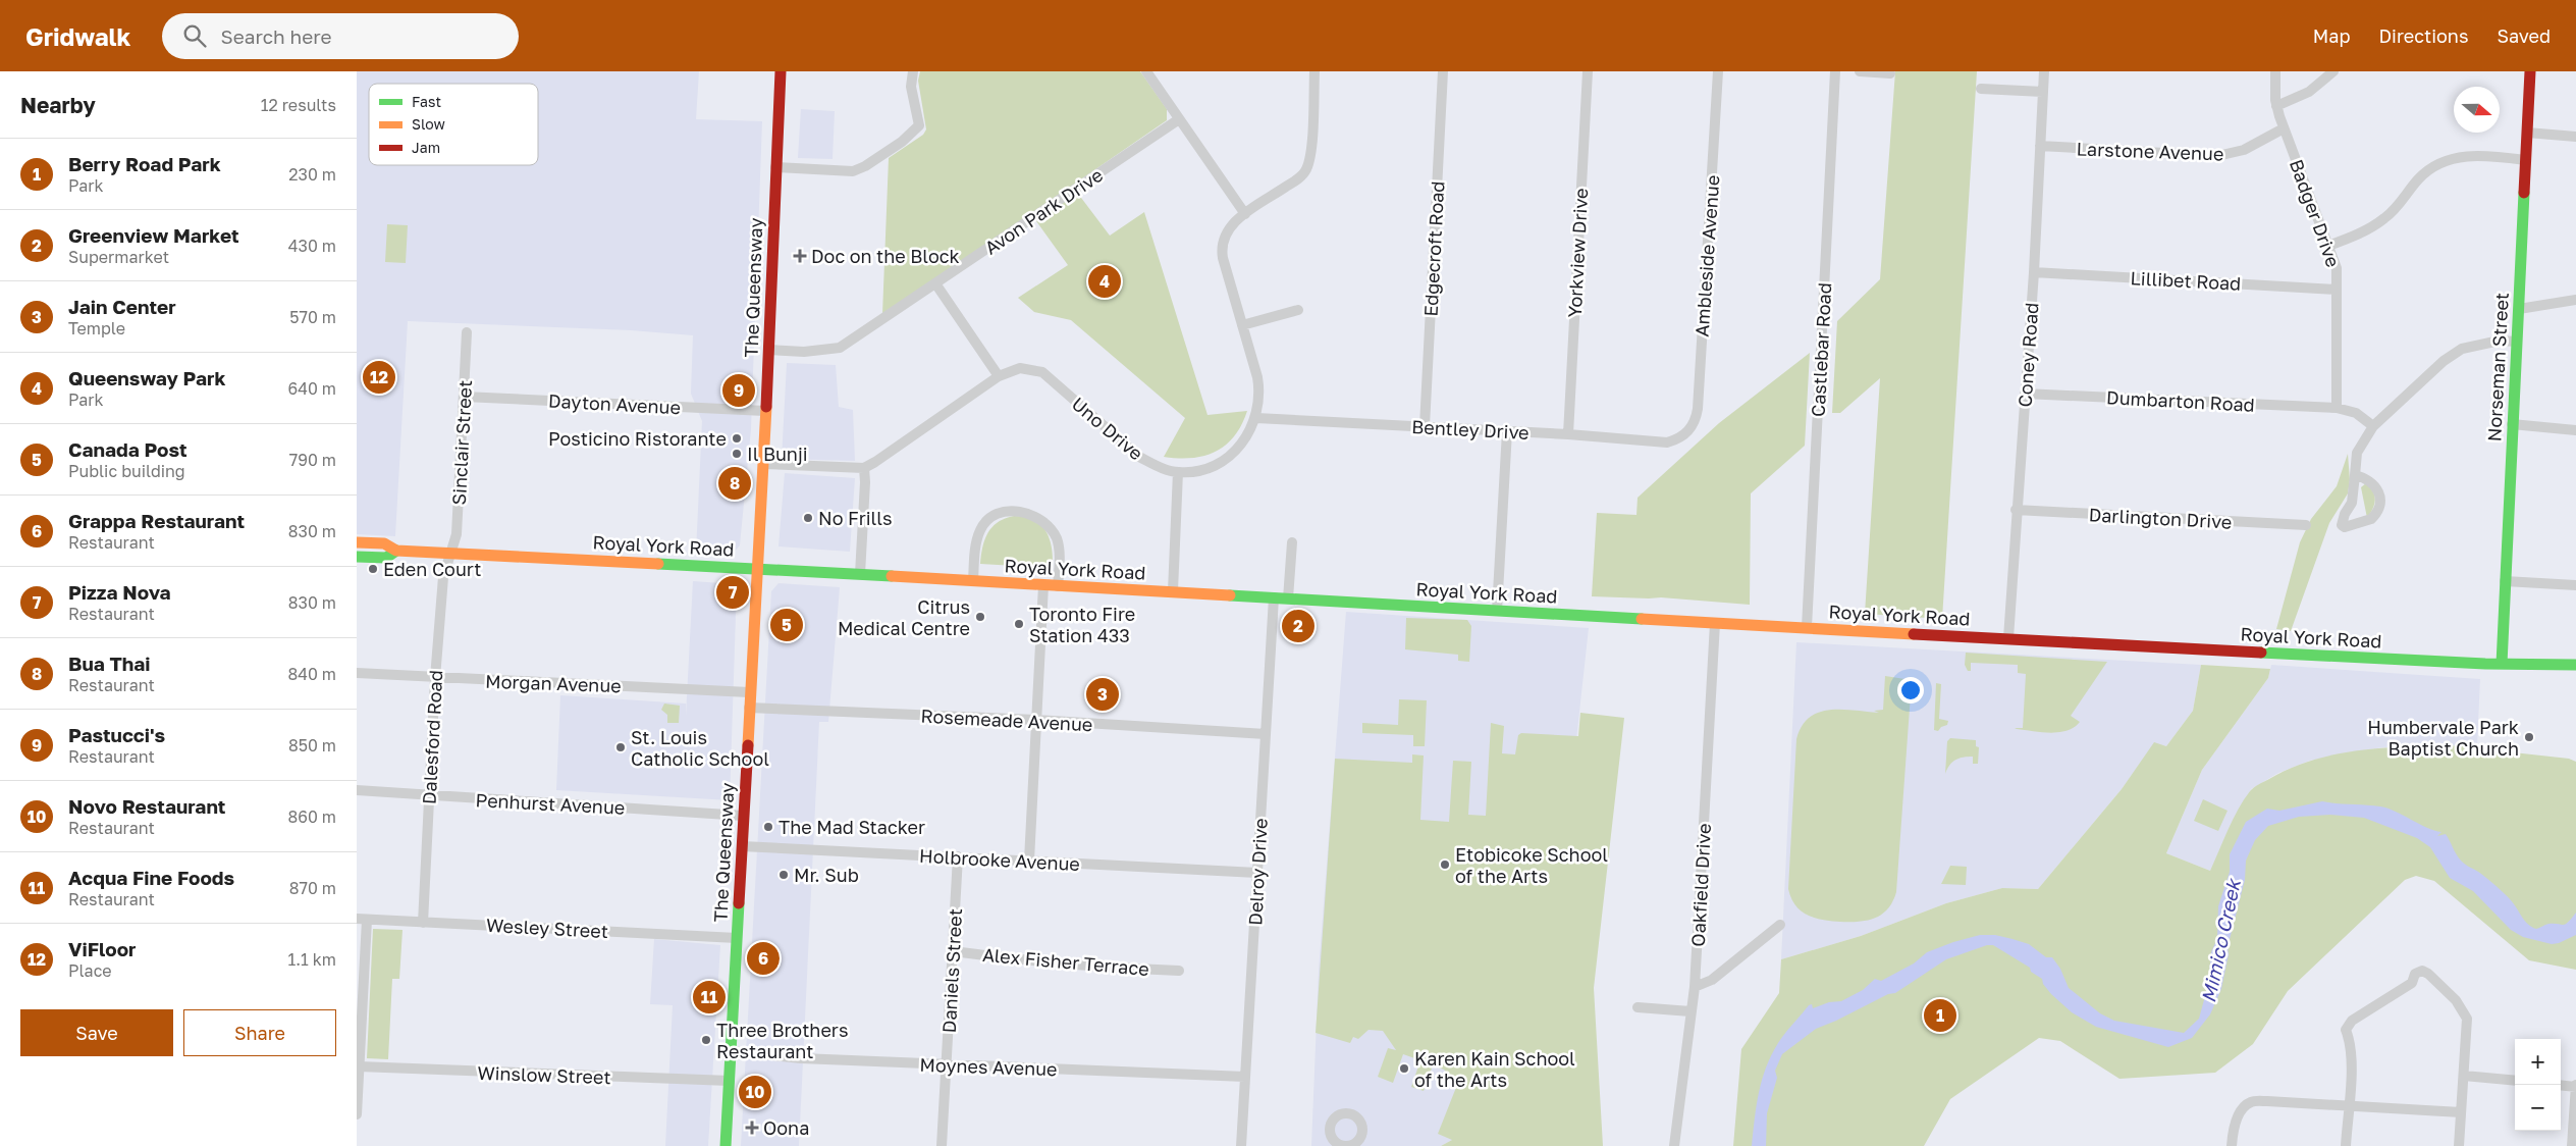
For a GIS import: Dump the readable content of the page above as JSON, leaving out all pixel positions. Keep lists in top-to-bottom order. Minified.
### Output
{"streets":{"main road":["The Queensway","Norseman Street","Royal York Road"],"street":["Larstone Avenue","Avon Park Drive","Badger Drive","Edgecroft Road","Yorkview Drive","Ambleside Avenue","Lillibet Road","Castlebar Road","Coney Road","Dumbarton Road","Dayton Avenue","Uno Drive","Bentley Drive","Sinclair Street","Darlington Drive","Morgan Avenue","Rosemeade Avenue","Dalesford Road","Penhurst Avenue","Holbrooke Avenue","Delroy Drive","Oakfield Drive","Wesley Street","Alex Fisher Terrace","Daniels Street","Moynes Avenue","Winslow Street"]},"crossings":[["Larstone Avenue","Badger Drive"],["Larstone Avenue","Coney Road"],["Avon Park Drive","The Queensway"],["Badger Drive","Lillibet Road"],["Badger Drive","Dumbarton Road"],["Edgecroft Road","Bentley Drive"],["Yorkview Drive","Bentley Drive"],["Ambleside Avenue","Bentley Drive"],["Lillibet Road","Coney Road"],["The Queensway","Dayton Avenue"],["The Queensway","Royal York Road"],["The Queensway","Morgan Avenue"],["The Queensway","Rosemeade Avenue"],["The Queensway","Penhurst Avenue"],["The Queensway","Holbrooke Avenue"],["The Queensway","Wesley Street"],["The Queensway","Moynes Avenue"],["The Queensway","Winslow Street"],["Castlebar Road","Royal York Road"],["Coney Road","Dumbarton Road"],["Coney Road","Darlington Drive"],["Coney Road","Royal York Road"],["Norseman Street","Royal York Road"],["Dayton Avenue","Sinclair Street"],["Sinclair Street","Royal York Road"],["Sinclair Street","Dalesford Road"],["Royal York Road","Dalesford Road"],["Royal York Road","Delroy Drive"],["Royal York Road","Oakfield Drive"],["Morgan Avenue","Dalesford Road"],["Rosemeade Avenue","Delroy Drive"],["Dalesford Road","Penhurst Avenue"],["Dalesford Road","Wesley Street"],["Holbrooke Avenue","Delroy Drive"],["Holbrooke Avenue","Daniels Street"],["Delroy Drive","Moynes Avenue"],["Alex Fisher Terrace","Daniels Street"],["Daniels Street","Moynes Avenue"]],"water":["Mimico Creek"],"places":{"health":["Doc on the Block","Oona"],"other":["Posticino Ristorante","Il Bunji","No Frills","Eden Court","Citrus Medical Centre","Toronto Fire Station 433","Humbervale Park Baptist Church","St. Louis Catholic School","The Mad Stacker","Etobicoke School of the Arts","Mr. Sub","Three Brothers Restaurant","Karen Kain School of the Arts"]},"legend":["Fast","Slow","Jam"],"north":"right","page":{"header":"Gridwalk","search":"Search here","nav":["Map","Directions","Saved"],"heading":["Nearby","12 results"],"list":[{"mark":"1","name":"Berry Road Park","note":"Park","value":"230 m"},{"mark":"2","name":"Greenview Market","note":"Supermarket","value":"430 m"},{"mark":"3","name":"Jain Center","note":"Temple","value":"570 m"},{"mark":"4","name":"Queensway Park","note":"Park","value":"640 m"},{"mark":"5","name":"Canada Post","note":"Public building","value":"790 m"},{"mark":"6","name":"Grappa Restaurant","note":"Restaurant","value":"830 m"},{"mark":"7","name":"Pizza Nova","note":"Restaurant","value":"830 m"},{"mark":"8","name":"Bua Thai","note":"Restaurant","value":"840 m"},{"mark":"9","name":"Pastucci's","note":"Restaurant","value":"850 m"},{"mark":"10","name":"Novo Restaurant","note":"Restaurant","value":"860 m"},{"mark":"11","name":"Acqua Fine Foods","note":"Restaurant","value":"870 m"},{"mark":"12","name":"ViFloor","note":"Place","value":"1.1 km"}],"pins":["4","12","9","8","7","5","2","3","6","11","1","10"],"buttons":["Save","Share"],"map_buttons":["+","−"]}}
